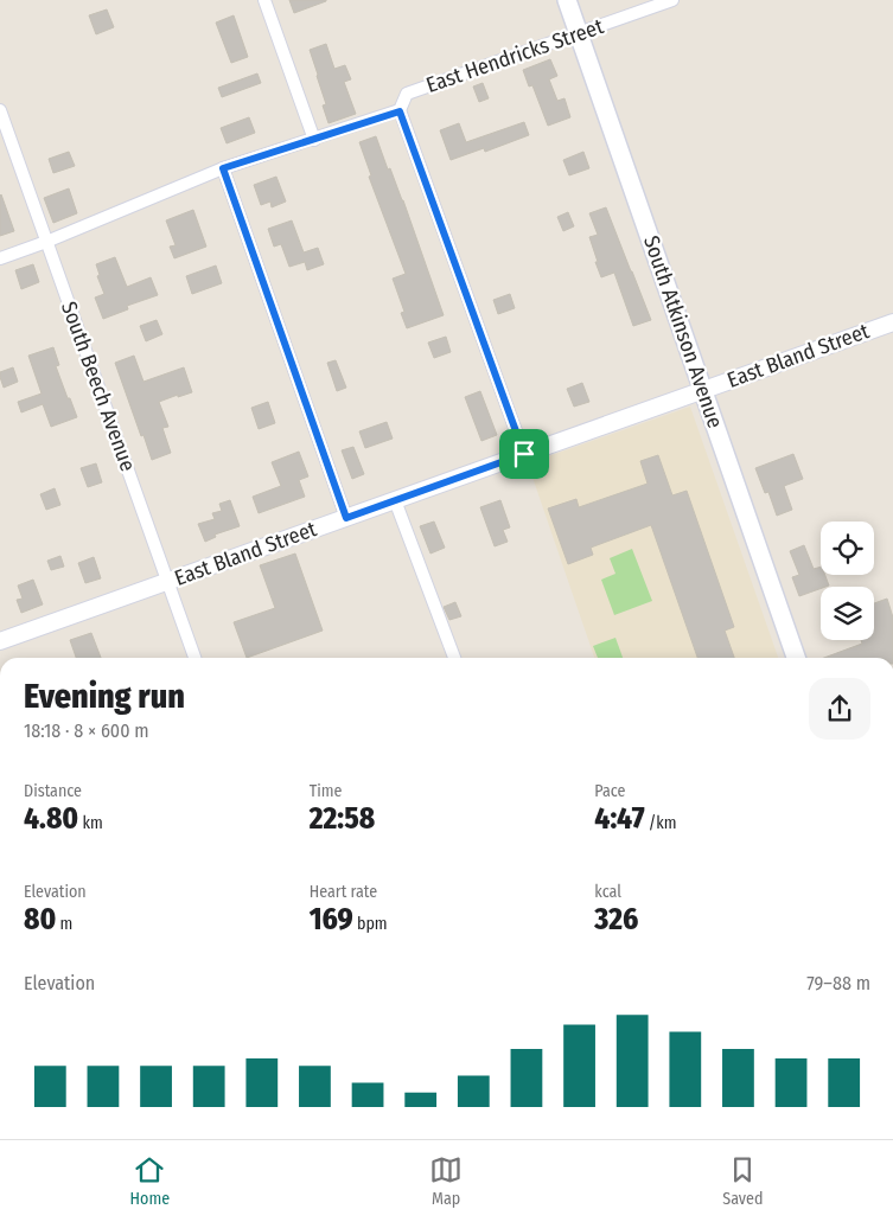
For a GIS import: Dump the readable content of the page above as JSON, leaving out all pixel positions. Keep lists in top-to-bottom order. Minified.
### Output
{"streets":{"main road":["South Atkinson Avenue"],"street":["East Hendricks Street","East Bland Street","South Beech Avenue"]},"crossings":[["East Hendricks Street","South Atkinson Avenue"],["South Atkinson Avenue","East Bland Street"],["East Bland Street","South Beech Avenue"]],"page":{"heading":["Evening run","18:18 · 8 × 600 m"],"stats":[["Distance","4.80 km"],["Time","22:58"],["Pace","4:47 /km"],["Elevation","80 m"],["Heart rate","169 bpm"],["kcal","326"]],"chart":["Elevation","79–88 m"],"tabs":["Home","Map","Saved"]}}
